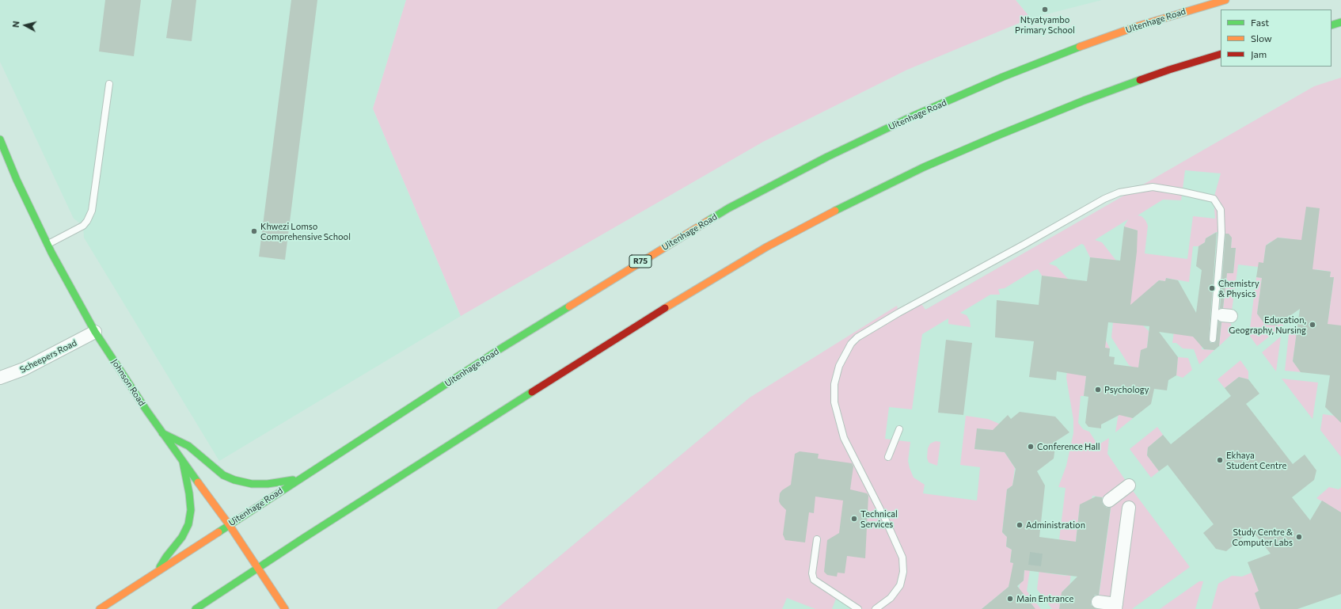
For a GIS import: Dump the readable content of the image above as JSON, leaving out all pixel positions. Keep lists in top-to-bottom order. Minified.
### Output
{"streets":{"main road":["Uitenhage Road","R75","Johnson Road"],"street":["Scheepers Road"]},"crossings":[["Uitenhage Road","Johnson Road"],["Scheepers Road","Johnson Road"]],"places":["Ntyatyambo Primary School","Khwezi Lomso Comprehensive School","Chemistry & Physics","Education, Geography, Nursing","Psychology","Conference Hall","Ekhaya Student Centre","Technical Services","Administration","Study Centre & Computer Labs","Main Entrance"],"legend":["Fast","Slow","Jam"],"north":"left"}
